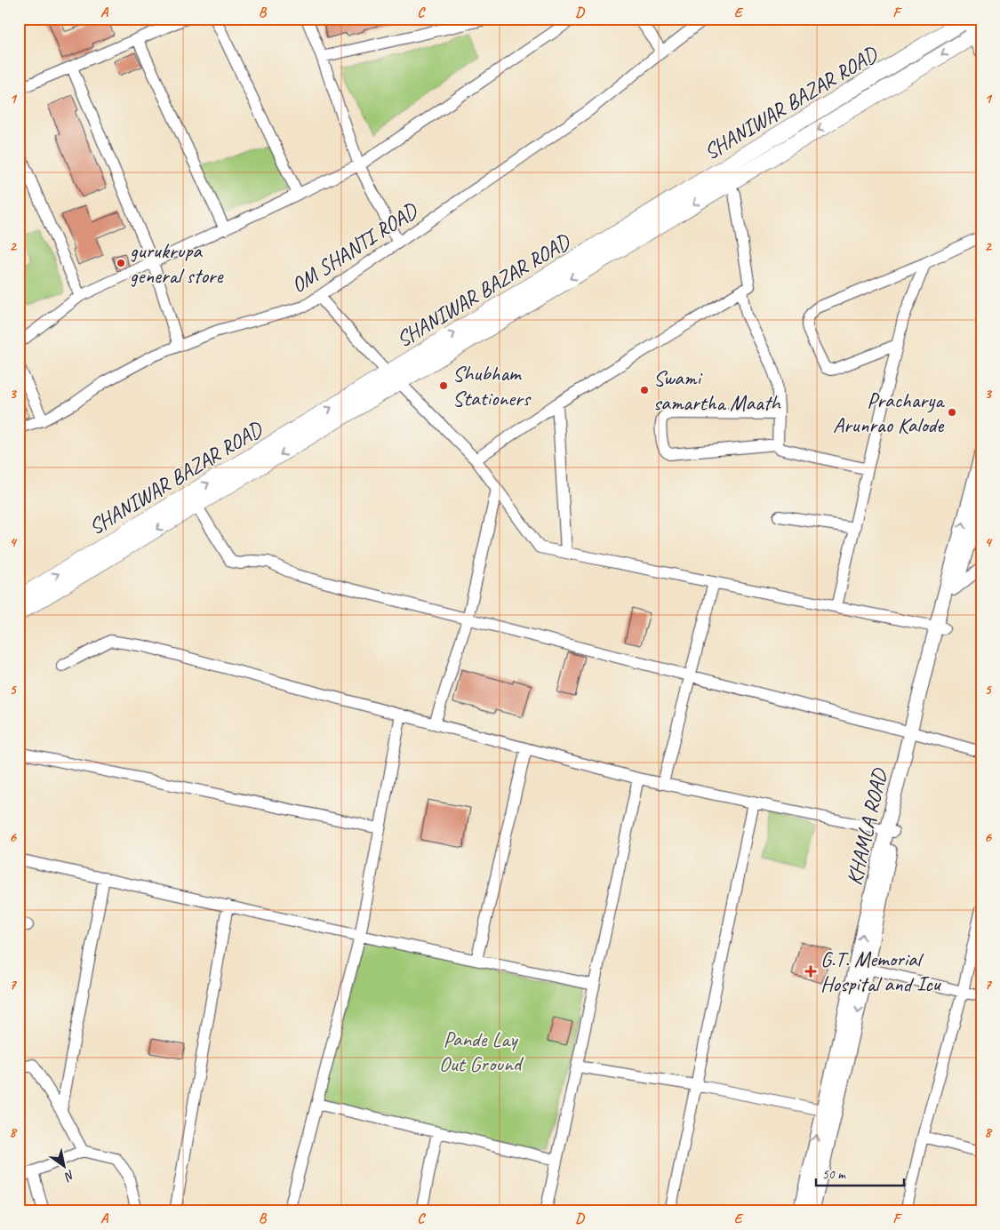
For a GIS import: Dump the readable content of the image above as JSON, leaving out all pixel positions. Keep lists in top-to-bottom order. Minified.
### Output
{"streets":{"main road":["SHANIWAR BAZAR ROAD"],"street":["OM SHANTI ROAD","KHAMLA ROAD"]},"parks":["Pande Lay Out Ground"],"places":{"other":["gurukrupa general store","Shubham Stationers","Swami samartha Maath","Pracharya Arunrao Kalode"],"health":["G.T. Memorial Hospital and Icu"]},"scale_bar":"50 m","north":"bottom right","grid":{"columns":["A","B","C","D","E","F"],"rows":["1","2","3","4","5","6","7","8"]}}
